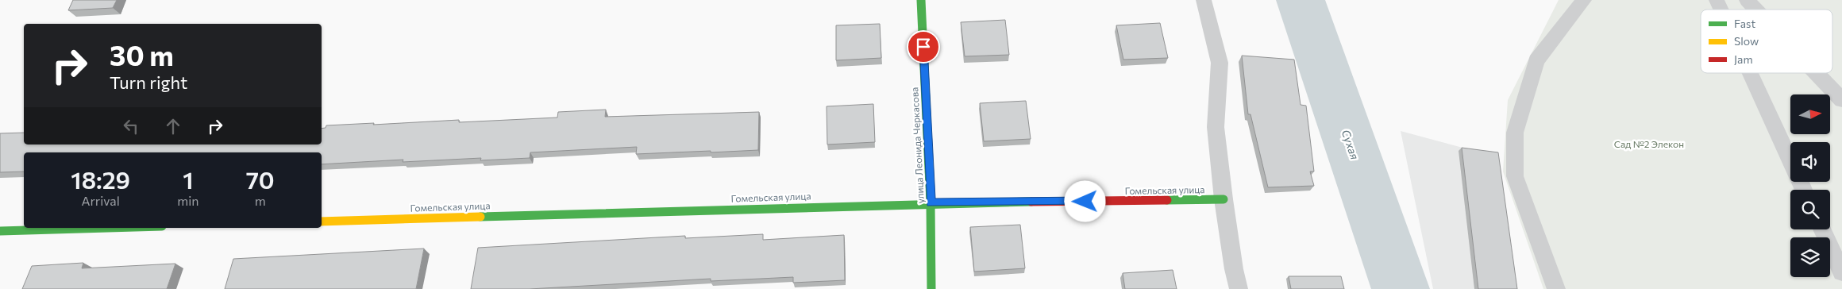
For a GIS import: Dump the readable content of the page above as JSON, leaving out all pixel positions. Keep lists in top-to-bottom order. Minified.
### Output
{"streets":{"street":["улица Леонида Черкасова","Гомельская улица"]},"crossings":[["улица Леонида Черкасова","Гомельская улица"]],"water":["Сухая"],"parks":["Сад №2 Элекон"],"legend":["Fast","Slow","Jam"],"north":"right","page":{"turn":["30 m","Turn right"],"eta":["18:29","Arrival","1","min","70","m"]}}
